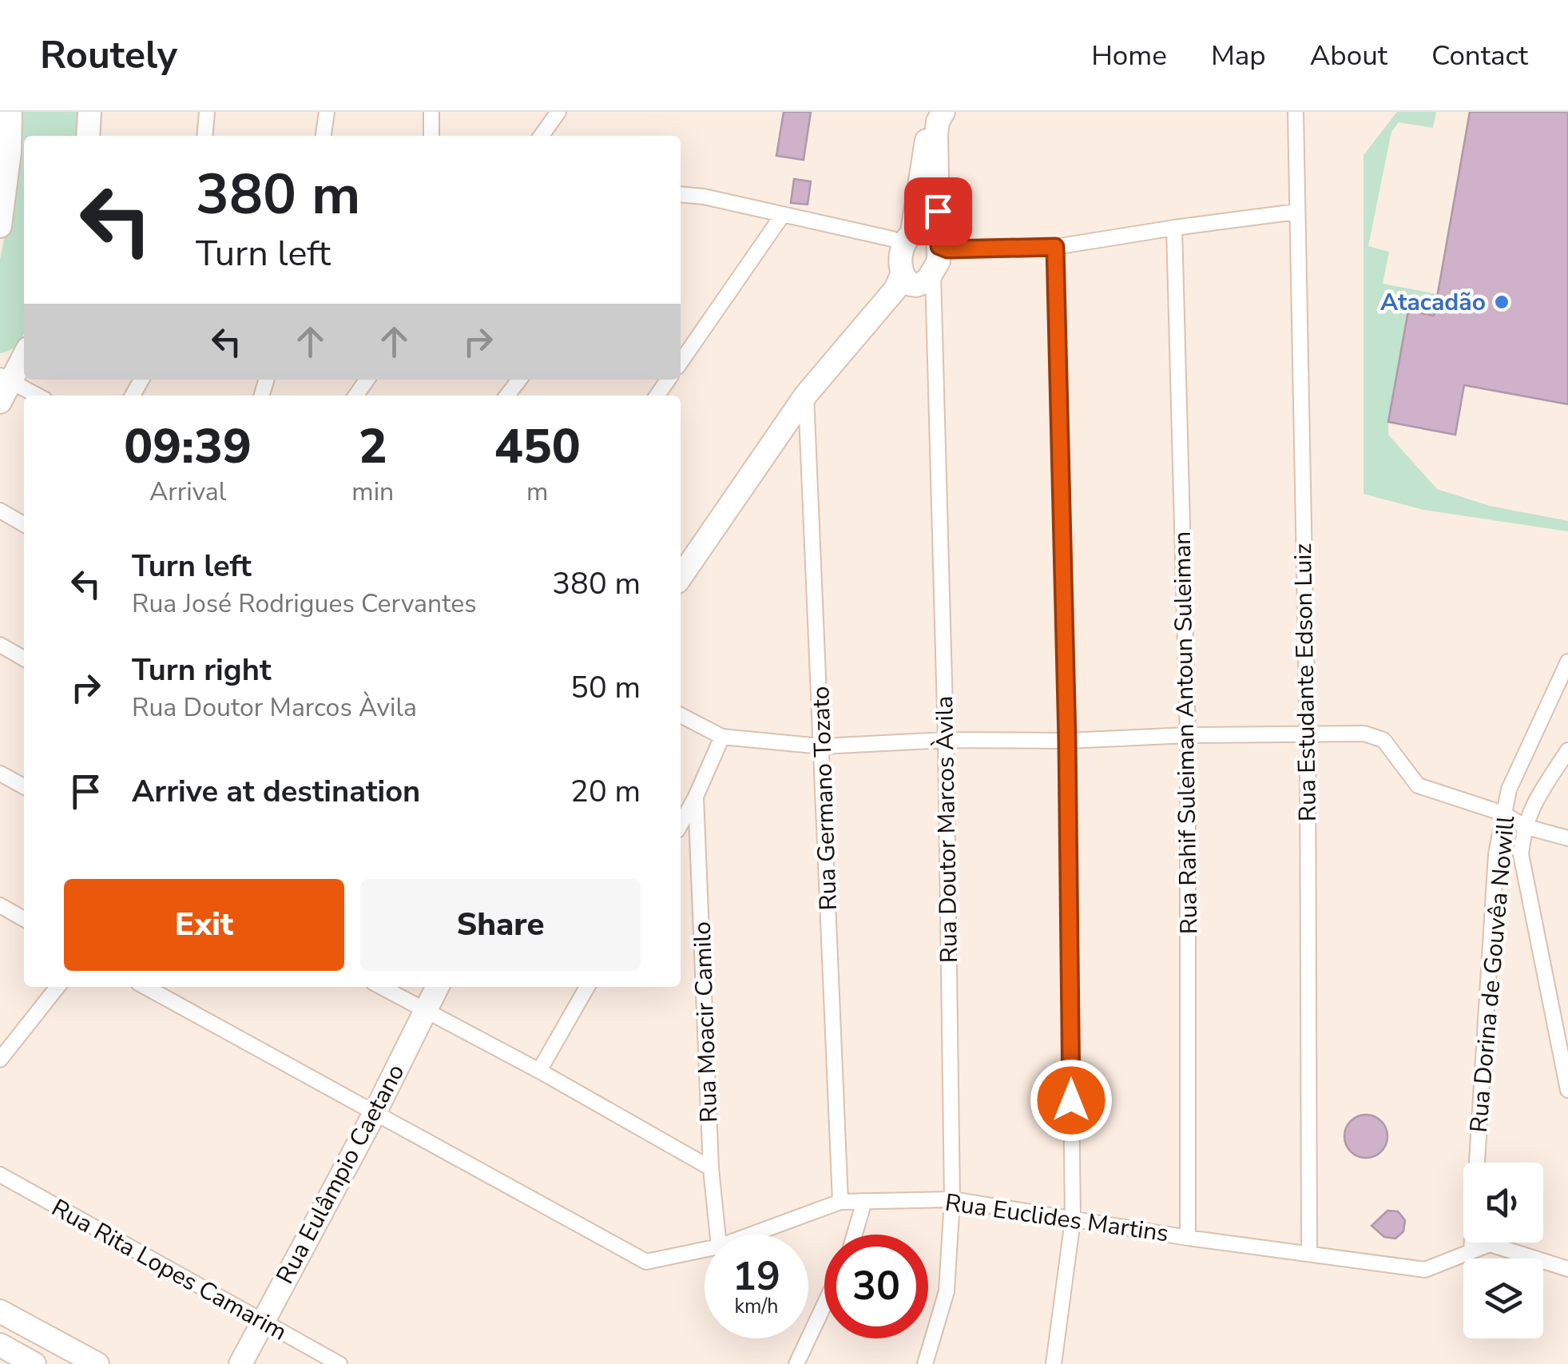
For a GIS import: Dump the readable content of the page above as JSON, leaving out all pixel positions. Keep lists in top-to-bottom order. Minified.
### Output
{"streets":{"street":["Rua Estudante Edson Luiz","Rua Rahif Suleiman Antoun Suleiman","Rua Germano Tozato","Rua Doutor Marcos Àvila","Rua Dorina de Gouvêa Nowill","Rua Moacir Camilo","Rua Eulâmpio Caetano","Rua Euclides Martins","Rua Rita Lopes Camarim"]},"crossings":[["Rua Estudante Edson Luiz","Rua Euclides Martins"],["Rua Rahif Suleiman Antoun Suleiman","Rua Euclides Martins"],["Rua Germano Tozato","Rua Euclides Martins"],["Rua Doutor Marcos Àvila","Rua Euclides Martins"],["Rua Dorina de Gouvêa Nowill","Rua Euclides Martins"],["Rua Eulâmpio Caetano","Rua Euclides Martins"],["Rua Eulâmpio Caetano","Rua Rita Lopes Camarim"]],"places":["Atacadão"],"page":{"header":"Routely","nav":["Home","Map","About","Contact"],"turn":["380 m","Turn left"],"eta":["09:39","Arrival","2","min","450","m"],"list":[{"name":"Turn left","note":"Rua José Rodrigues Cervantes","value":"380 m"},{"name":"Turn right","note":"Rua Doutor Marcos Àvila","value":"50 m"},{"name":"Arrive at destination","value":"20 m"}],"buttons":["Exit","Share"],"speed":"19 km/h","limit":"30"}}
